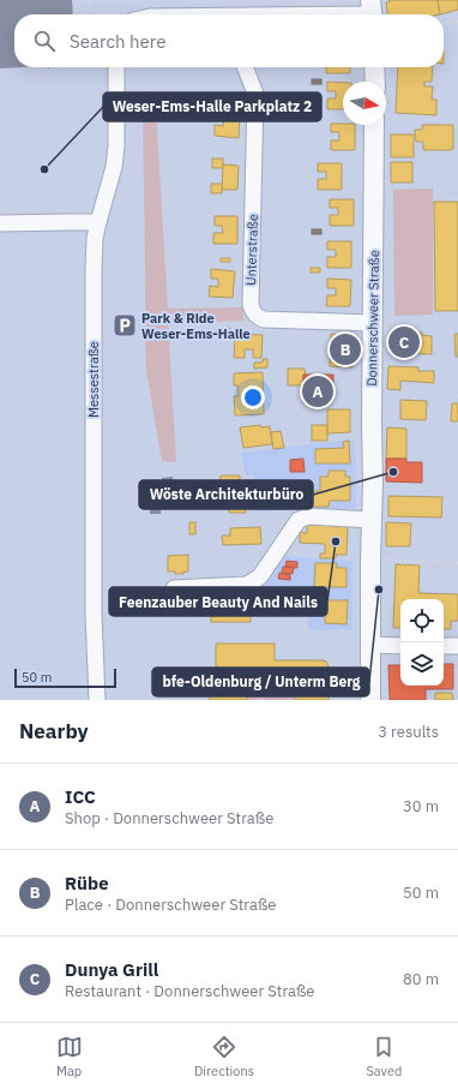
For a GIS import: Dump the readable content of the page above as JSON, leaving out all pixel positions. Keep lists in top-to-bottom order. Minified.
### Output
{"streets":{"main road":["Donnerschweer Straße"],"street":["Unterstraße","Messestraße"]},"crossings":[["Unterstraße","Donnerschweer Straße"]],"places":{"other":["Weser-Ems-Halle Parkplatz 2","Wöste Architekturbüro","Feenzauber Beauty And Nails","bfe-Oldenburg / Unterm Berg"],"parking":["Park & Ride Weser-Ems-Halle"]},"scale_bar":"50 m","north":"right","page":{"search":"Search here","pins":["C","B","A"],"scale":"50 m","heading":["Nearby","3 results"],"list":[{"mark":"A","name":"ICC","note":"Shop · Donnerschweer Straße","value":"30 m"},{"mark":"B","name":"Rübe","note":"Place · Donnerschweer Straße","value":"50 m"},{"mark":"C","name":"Dunya Grill","note":"Restaurant · Donnerschweer Straße","value":"80 m"}],"nav":["Map","Directions","Saved"]}}
